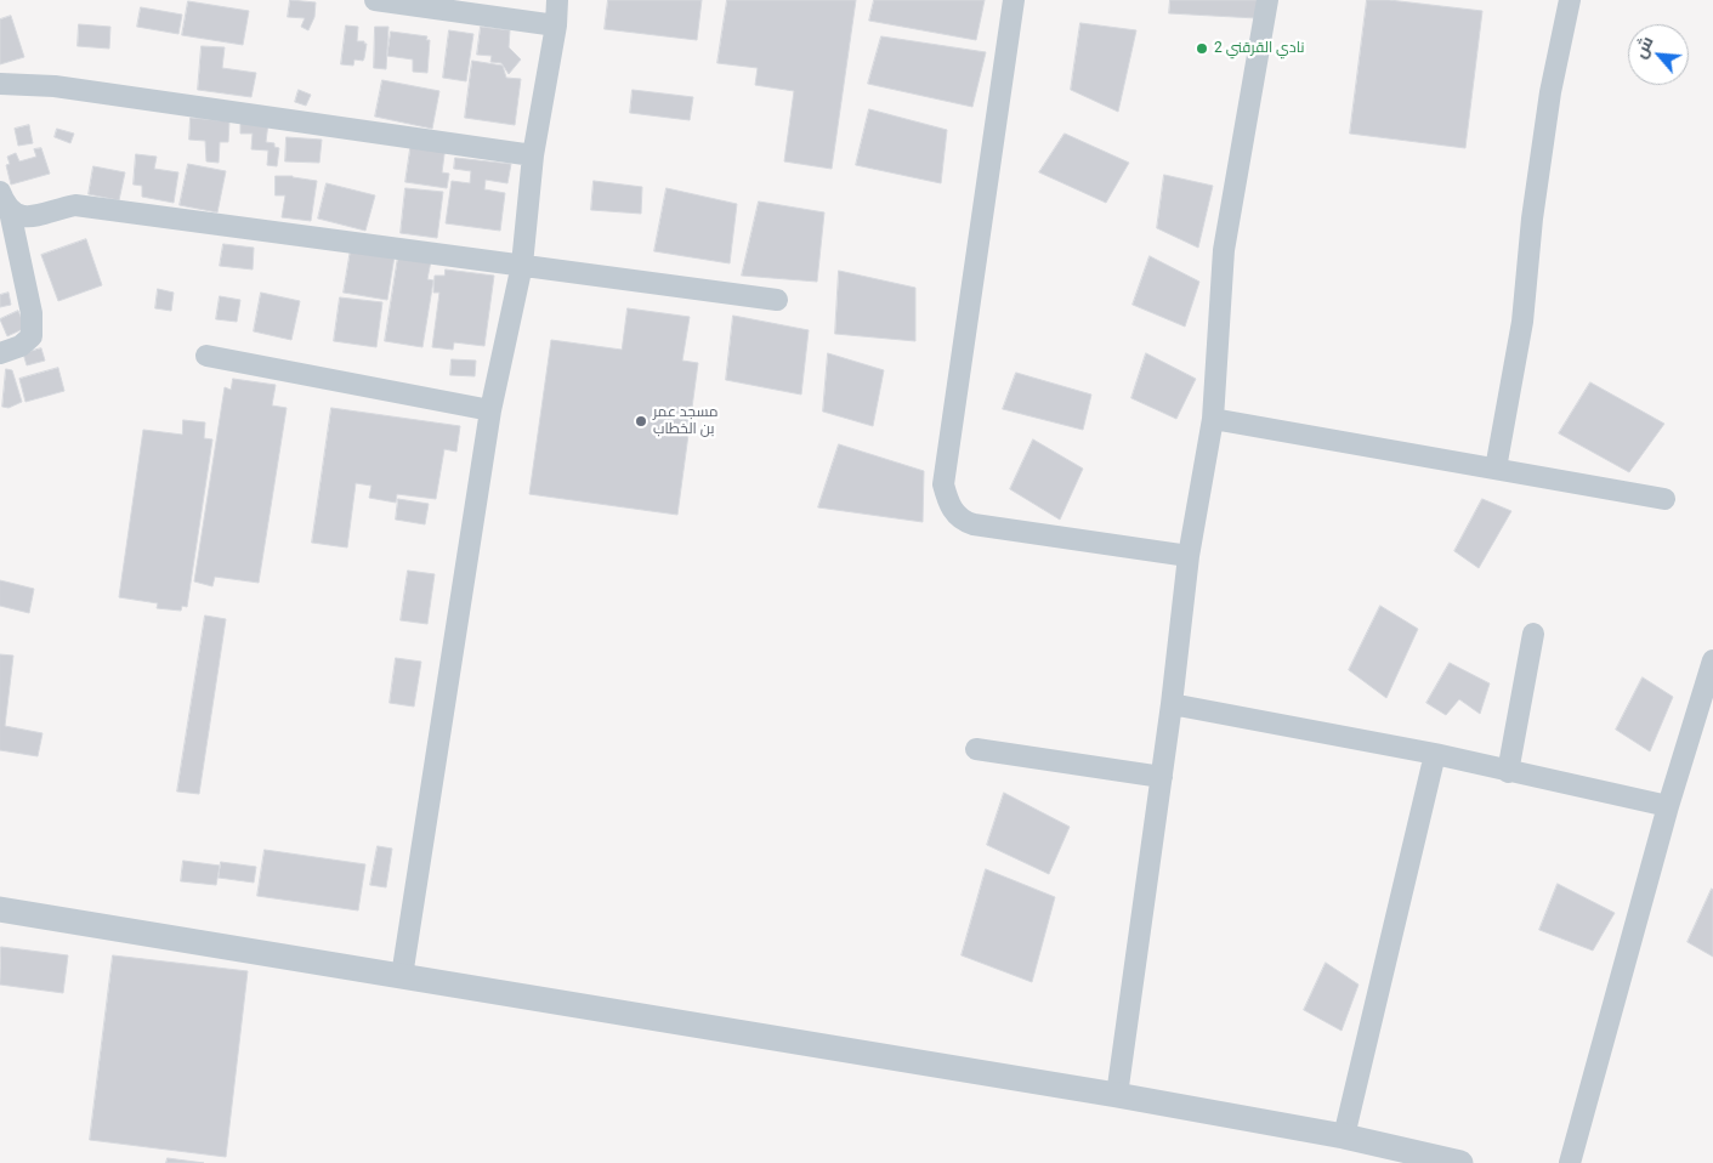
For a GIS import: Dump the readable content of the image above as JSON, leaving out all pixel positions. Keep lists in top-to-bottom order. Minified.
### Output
{"places":["نادي القرقني 2","مسجد عمر بن الخطاب"],"north":"top left"}
